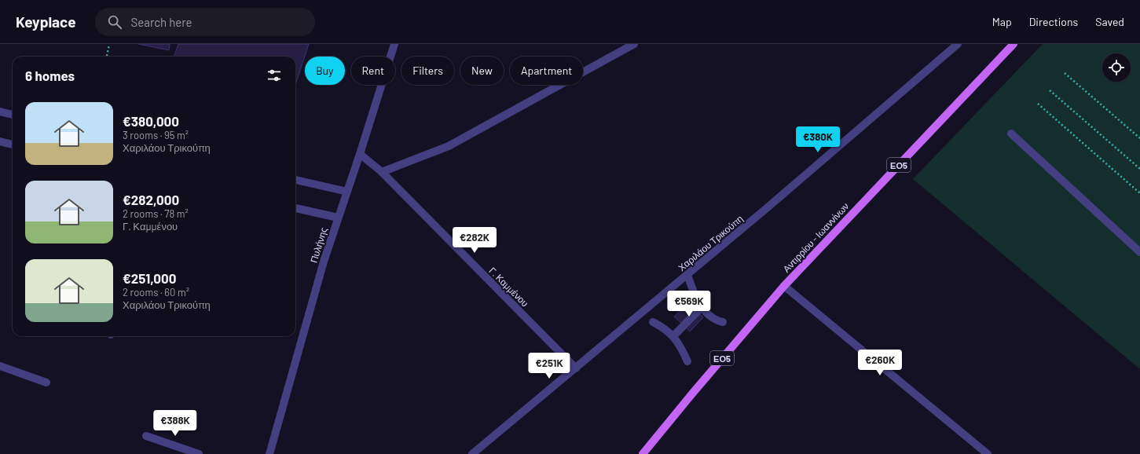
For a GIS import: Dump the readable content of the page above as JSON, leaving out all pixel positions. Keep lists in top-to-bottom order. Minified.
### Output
{"streets":{"main road":["ΕΟ5","Αντιρρίου - Ιωαννίνων"],"street":["Χαριλάου Τρικούπη","Πυλήνης","Γ. Καμμένου"]},"crossings":[["Χαριλάου Τρικούπη","Γ. Καμμένου"],["Πυλήνης","Γ. Καμμένου"]],"page":{"header":"Keyplace","search":"Search here","nav":["Map","Directions","Saved"],"chip":["Buy","Rent","Filters","New","Apartment"],"heading":"6 homes","list":[{"name":"€380,000","note":"3 rooms · 95 m² · Χαριλάου Τρικούπη"},{"name":"€282,000","note":"2 rooms · 78 m² · Γ. Καμμένου"},{"name":"€251,000","note":"2 rooms · 60 m² · Χαριλάου Τρικούπη"}],"price":["€380K","€282K","€569K","€260K","€251K","€388K"]}}
